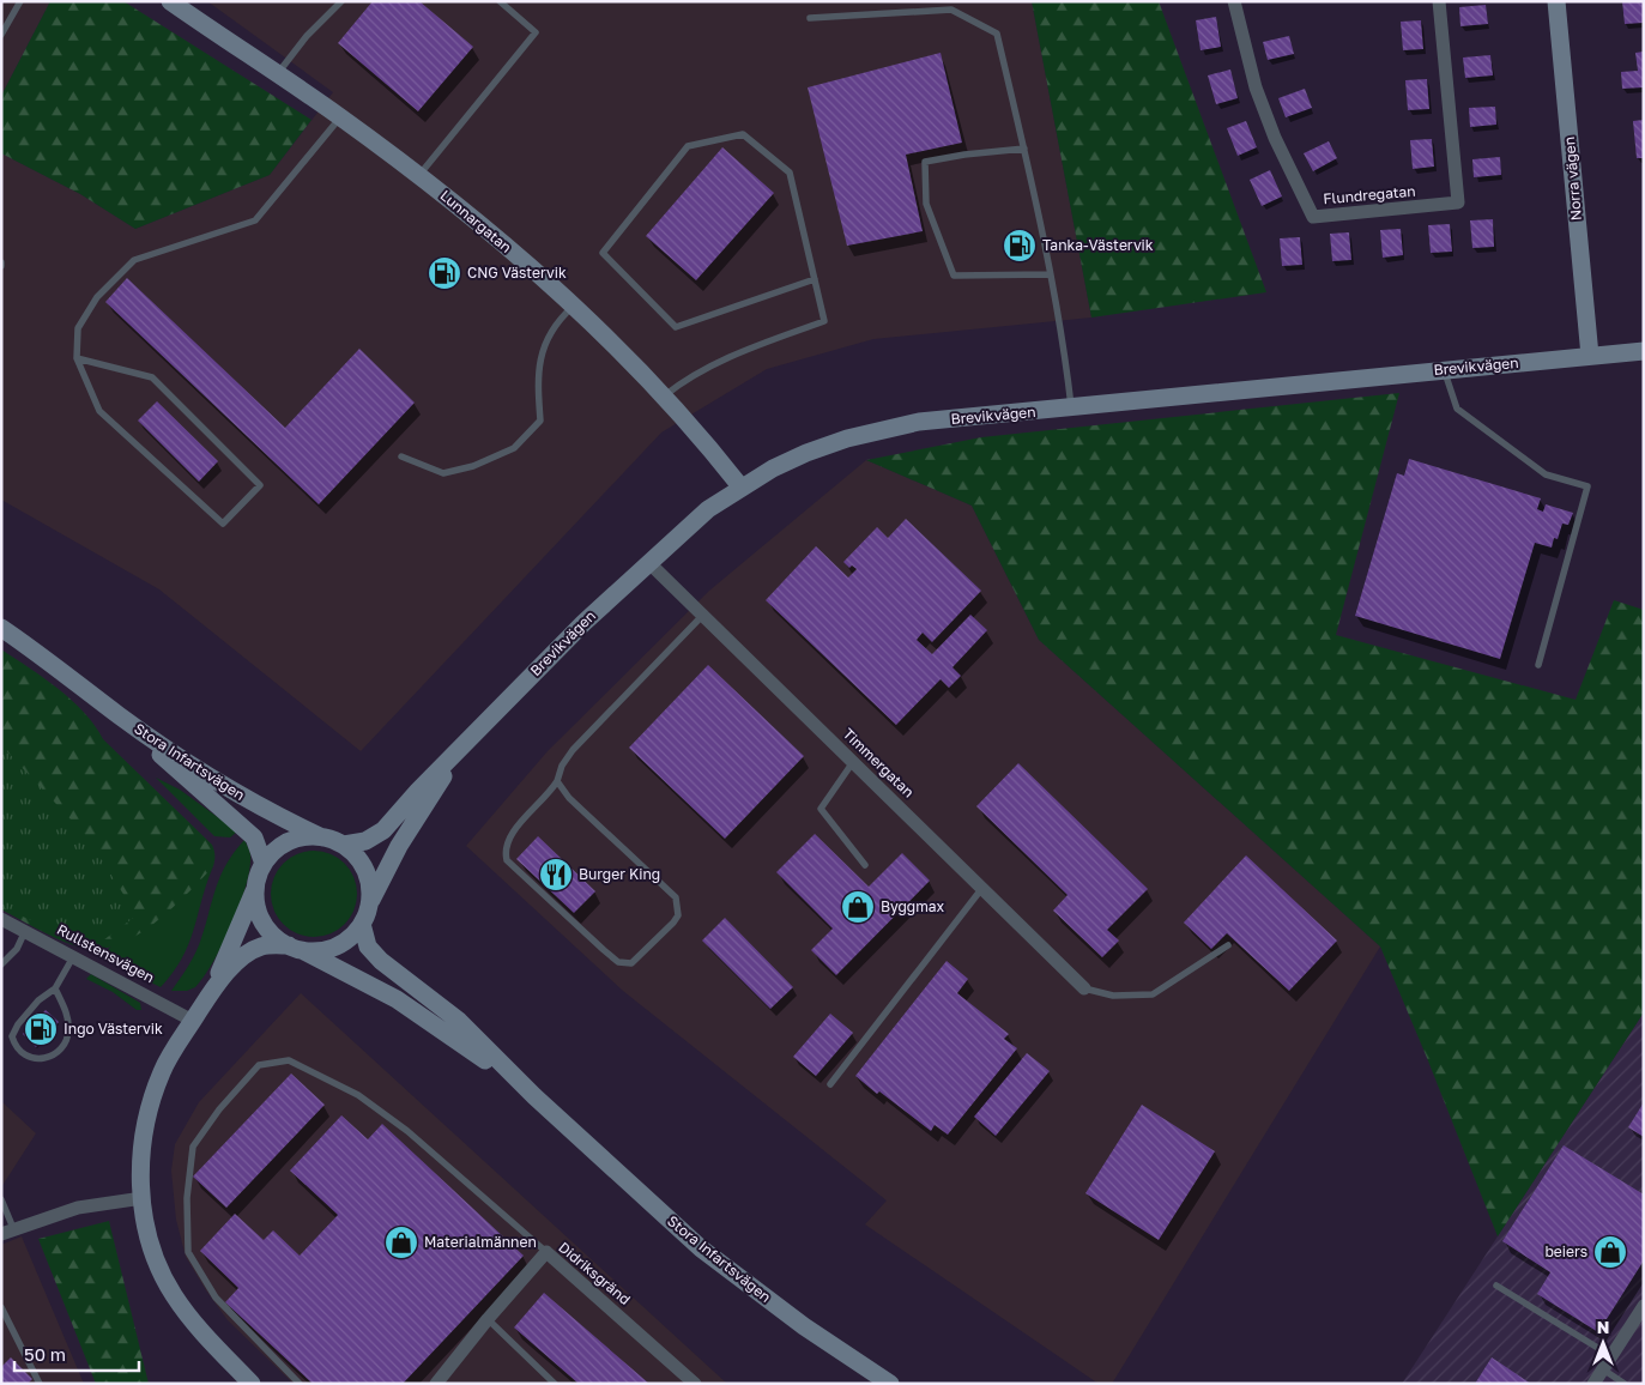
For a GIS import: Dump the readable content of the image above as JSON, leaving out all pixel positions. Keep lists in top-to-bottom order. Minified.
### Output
{"streets":{"street":["Norra vägen","Flundregatan","Lunnargatan","Brevikvägen","Stora Infartsvägen","Timmergatan","Rullstensvägen","Didriksgränd"]},"crossings":[["Norra vägen","Brevikvägen"],["Lunnargatan","Brevikvägen"],["Brevikvägen","Stora Infartsvägen"],["Brevikvägen","Timmergatan"]],"places":{"fuel station":["Tanka-Västervik","CNG Västervik","Ingo Västervik"],"restaurant":["Burger King"],"shop":["Byggmax","Materialmännen","beiers"]},"scale_bar":"50 m","north":"top"}
